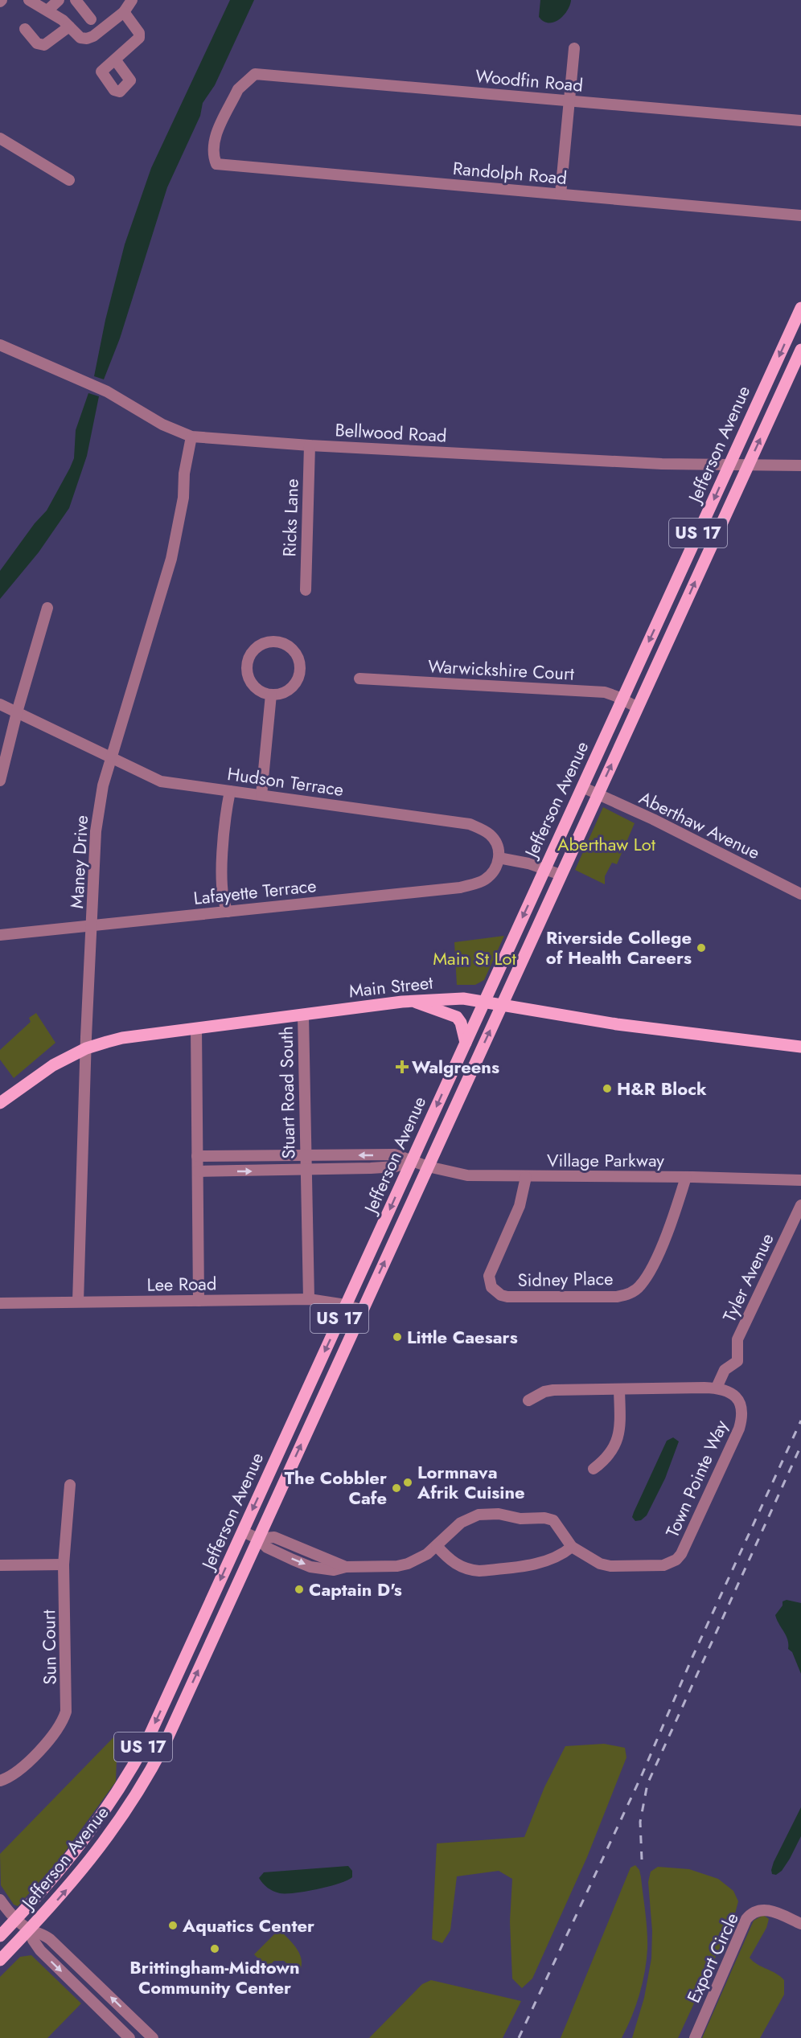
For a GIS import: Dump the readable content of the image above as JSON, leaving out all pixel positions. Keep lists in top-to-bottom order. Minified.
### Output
{"streets":{"main road":["Jefferson Avenue","US 17","Main Street"],"street":["Woodfin Road","Randolph Road","Bellwood Road","Ricks Lane","Warwickshire Court","Hudson Terrace","Aberthaw Avenue","Maney Drive","Lafayette Terrace","Stuart Road South","Village Parkway","Tyler Avenue","Sidney Place","Lee Road","Town Pointe Way","Sun Court","Export Circle"]},"crossings":[["Woodfin Road","Randolph Road"],["Bellwood Road","Jefferson Avenue"],["Bellwood Road","Ricks Lane"],["Bellwood Road","Maney Drive"],["Jefferson Avenue","Warwickshire Court"],["Jefferson Avenue","Aberthaw Avenue"],["Jefferson Avenue","Main Street"],["Jefferson Avenue","Village Parkway"],["Jefferson Avenue","Lee Road"],["Hudson Terrace","Maney Drive"],["Hudson Terrace","Lafayette Terrace"],["Maney Drive","Lafayette Terrace"],["Maney Drive","Main Street"],["Maney Drive","Lee Road"],["Main Street","Stuart Road South"],["Stuart Road South","Village Parkway"],["Stuart Road South","Lee Road"],["Village Parkway","Sidney Place"],["Tyler Avenue","Town Pointe Way"]],"parks":["Aberthaw Lot","Main St Lot"],"places":{"other":["Riverside College of Health Careers","H&R Block","Little Caesars","Lormnava Afrik Cuisine","The Cobbler Cafe","Captain D's","Aquatics Center","Brittingham-Midtown Community Center"],"health":["Walgreens"]}}
